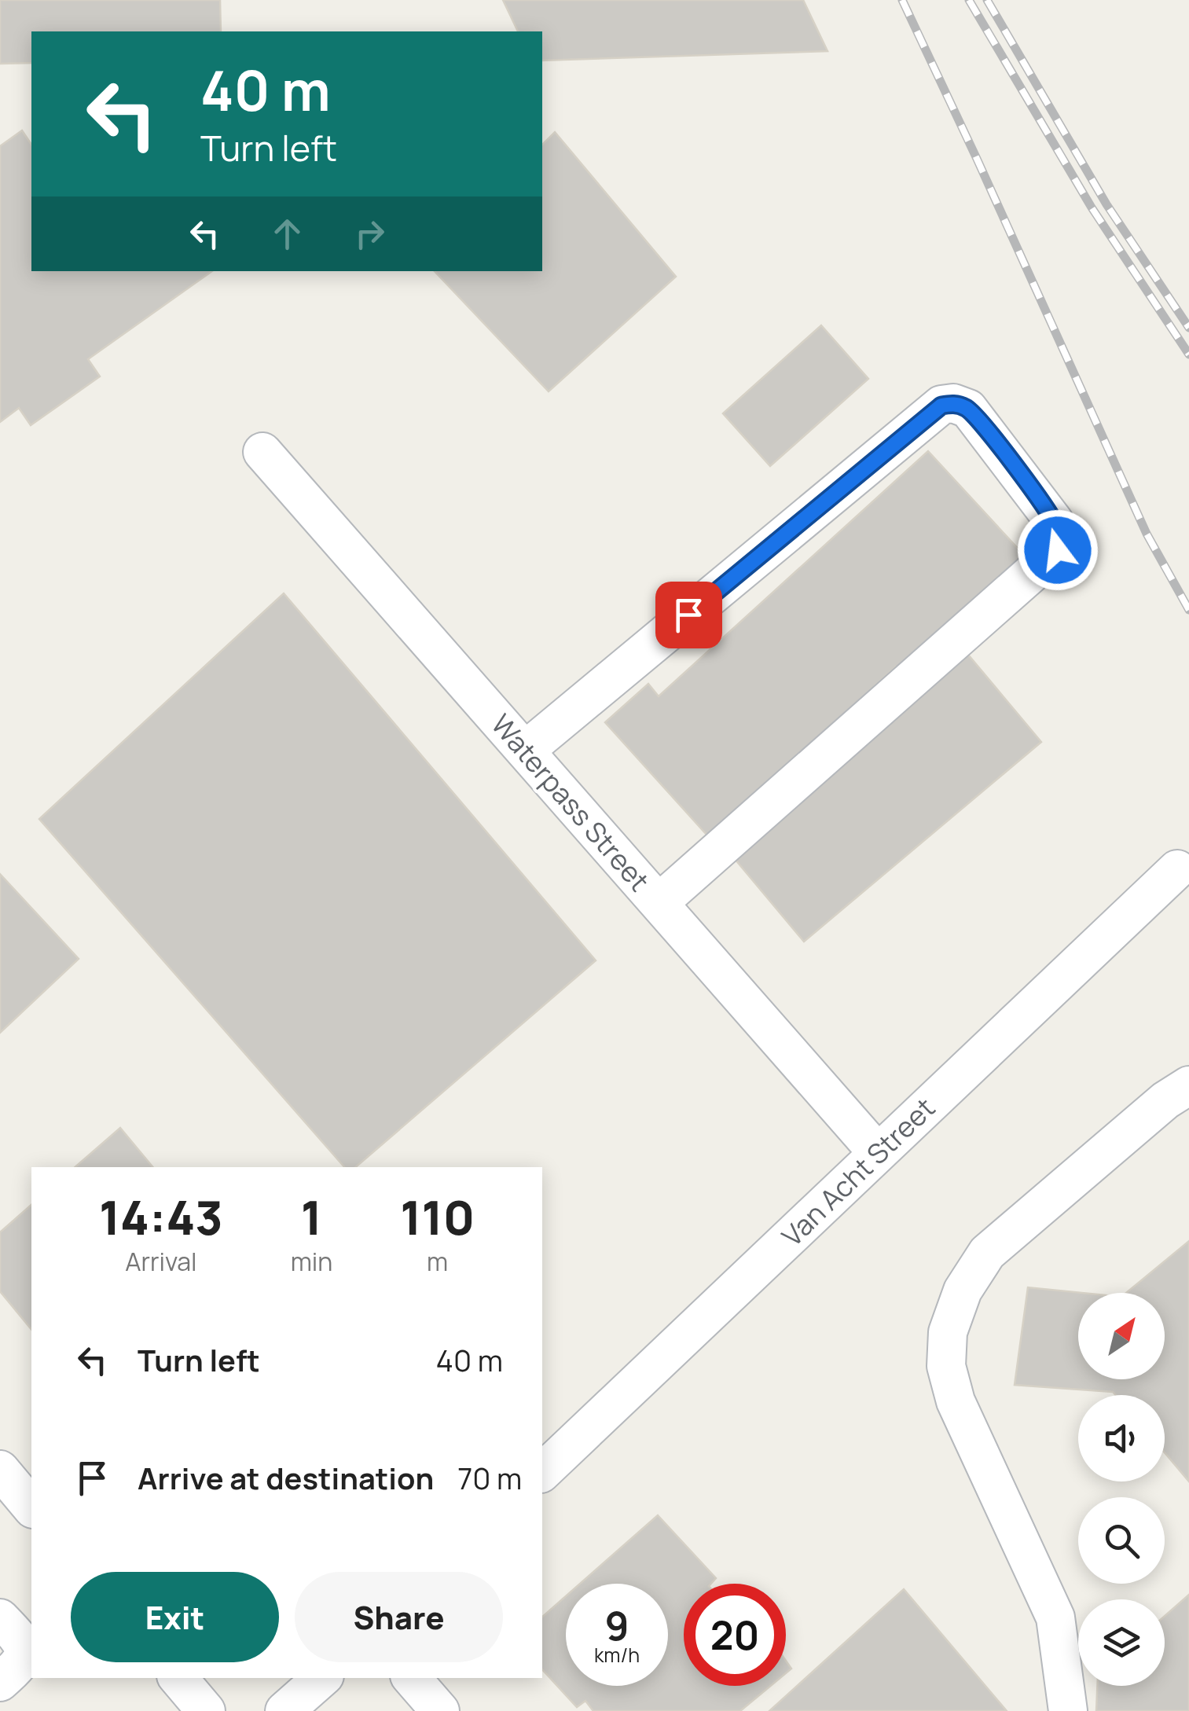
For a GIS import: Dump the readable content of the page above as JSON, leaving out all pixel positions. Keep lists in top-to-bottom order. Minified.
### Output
{"streets":{"street":["Waterpass Street","Van Acht Street"]},"crossings":[["Waterpass Street","Van Acht Street"]],"north":"top right","page":{"turn":["40 m","Turn left"],"eta":["14:43","Arrival","1","min","110","m"],"list":[{"name":"Turn left","value":"40 m"},{"name":"Arrive at destination","value":"70 m"}],"buttons":["Exit","Share"],"speed":"9 km/h","limit":"20"}}
